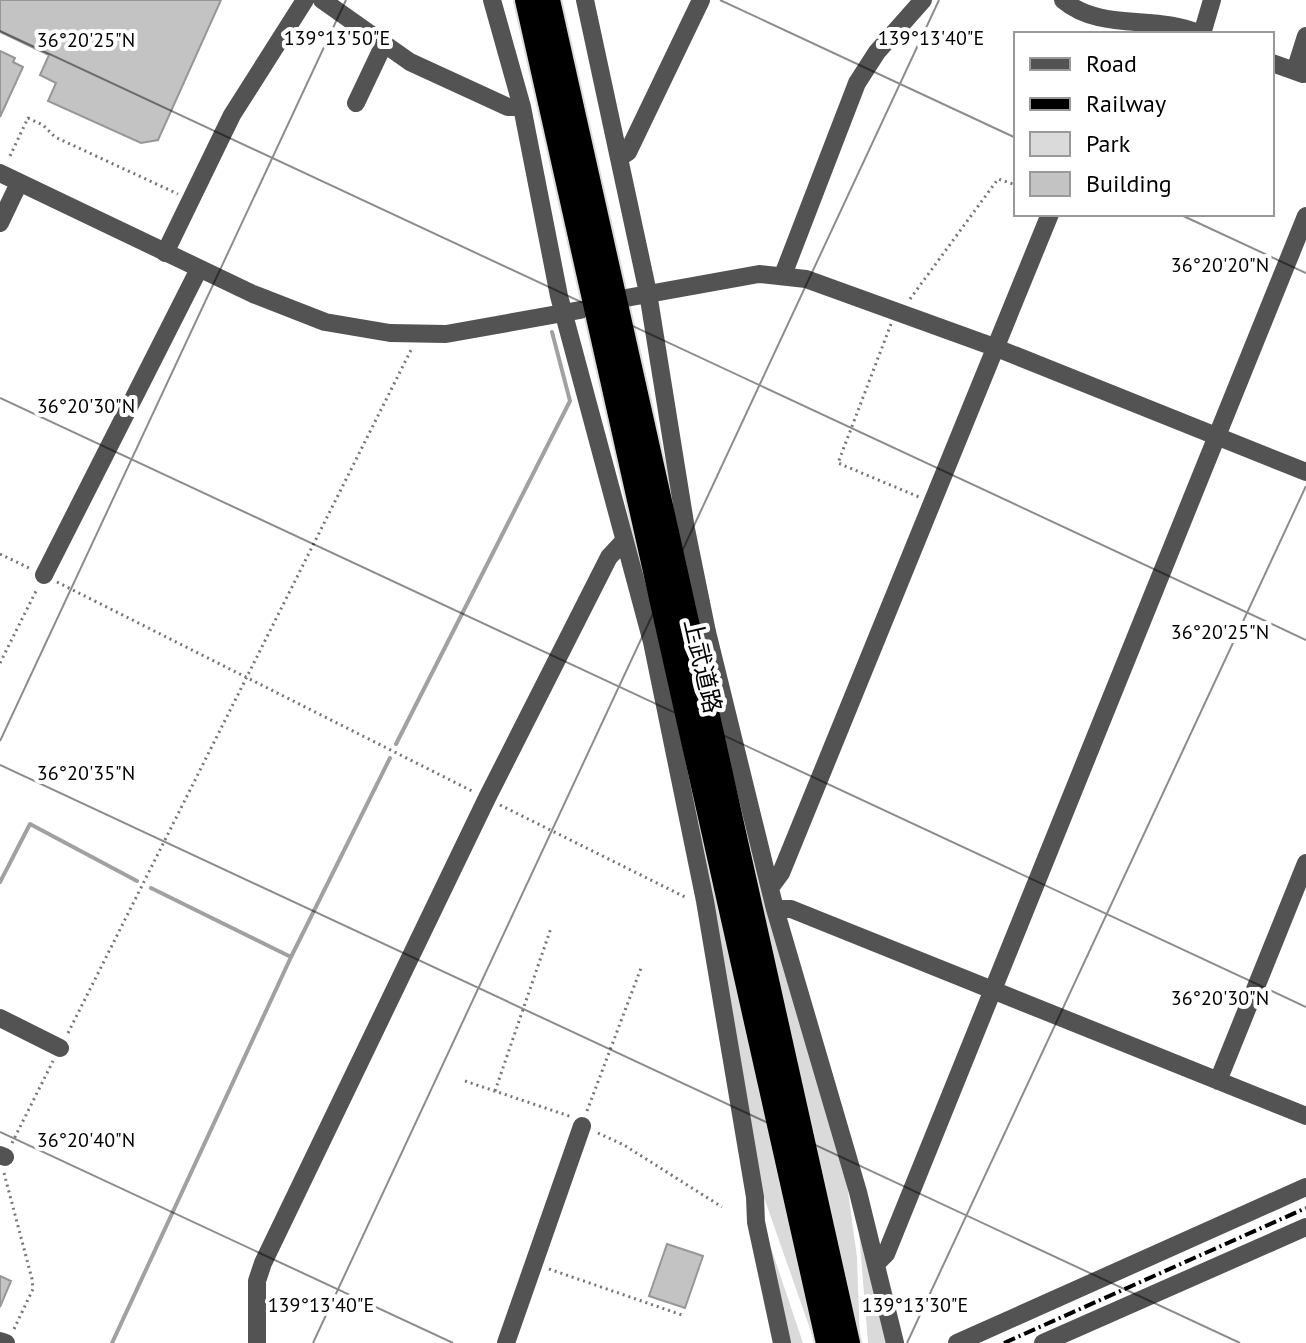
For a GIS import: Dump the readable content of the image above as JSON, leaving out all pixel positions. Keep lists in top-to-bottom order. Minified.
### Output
{"streets":{"highway":["上武道路"]},"legend":["Road","Railway","Park","Building"],"coordinates":["139°13'50\"E","139°13'40\"E","36°20'25\"N","36°20'20\"N","36°20'30\"N","36°20'35\"N","36°20'40\"N","139°13'30\"E"]}
